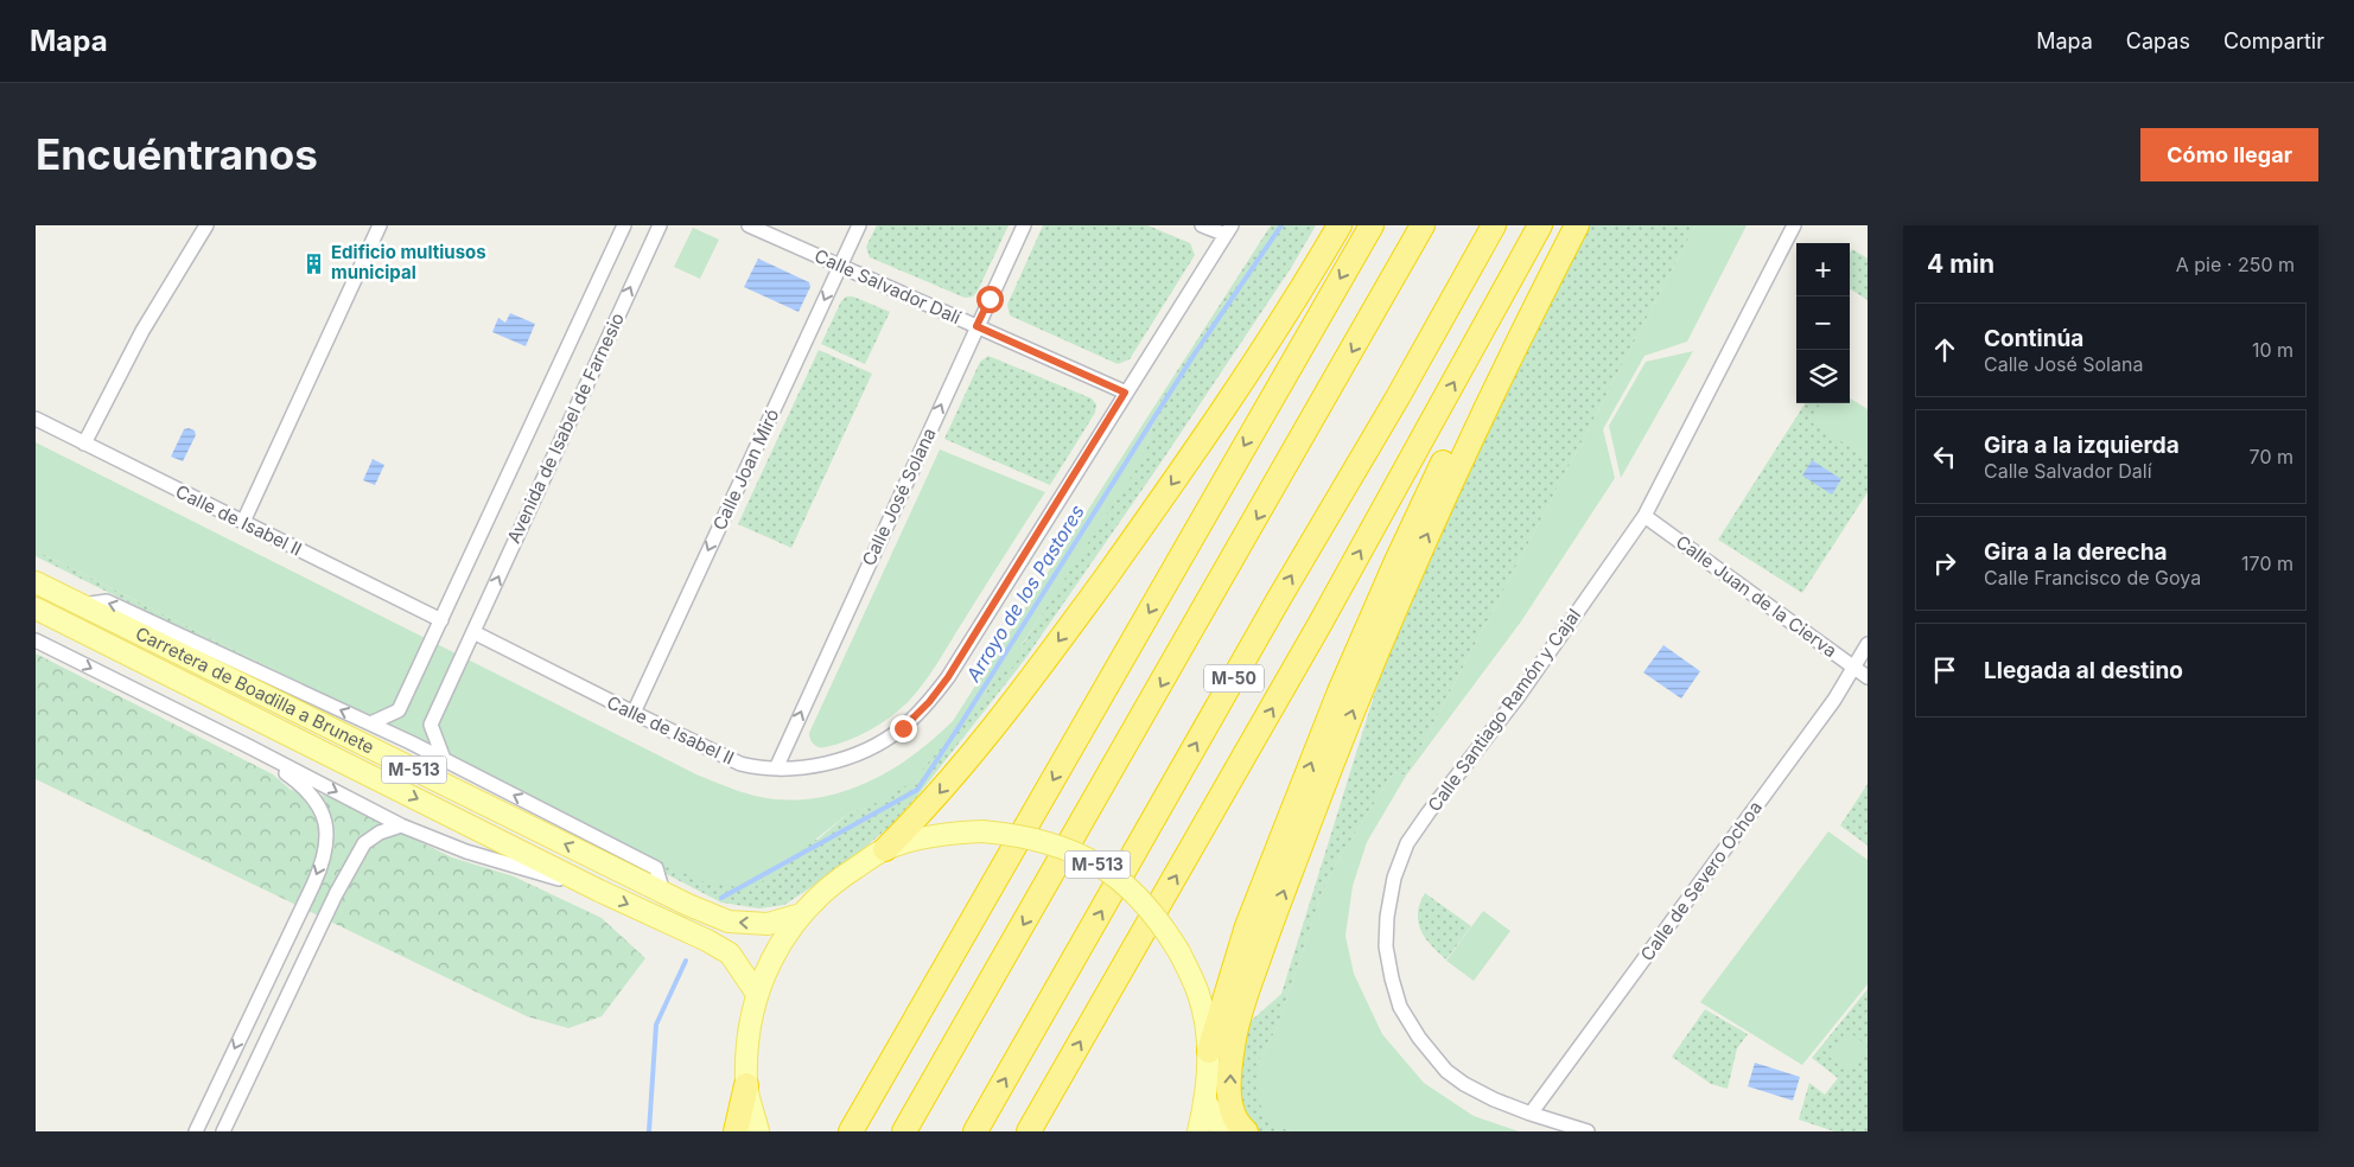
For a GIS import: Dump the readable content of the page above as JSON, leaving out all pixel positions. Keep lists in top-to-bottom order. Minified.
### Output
{"streets":{"highway":["M-50"],"main road":["Carretera de Boadilla a Brunete","M-513"],"street":["Calle Salvador Dalí","Avenida de Isabel de Farnesio","Calle Joan Miró","Calle José Solana","Calle de Isabel II","Calle Juan de la Cierva","Calle Santiago Ramón y Cajal","Calle de Severo Ochoa"]},"crossings":[["Calle Salvador Dalí","Calle Joan Miró"],["Calle Salvador Dalí","Calle José Solana"],["Calle Salvador Dalí","Calle de Isabel II"],["Avenida de Isabel de Farnesio","Calle de Isabel II"],["Calle Joan Miró","Calle de Isabel II"],["Calle José Solana","Calle de Isabel II"],["Calle Juan de la Cierva","Calle Santiago Ramón y Cajal"],["Calle Juan de la Cierva","Calle de Severo Ochoa"],["Carretera de Boadilla a Brunete","M-513"],["Calle Santiago Ramón y Cajal","Calle de Severo Ochoa"]],"one_way":["Calle Joan Miró","Calle José Solana"],"water":["Arroyo de los Pastores"],"places":{"building":["Edificio multiusos municipal"]},"page":{"header":"Mapa","nav":["Mapa","Capas","Compartir"],"buttons":"Cómo llegar","title":"Encuéntranos","heading":["4 min","A pie · 250 m"],"map_buttons":["+","−"],"list":[["Continúa","Calle José Solana","10 m"],["Gira a la izquierda","Calle Salvador Dalí","70 m"],["Gira a la derecha","Calle Francisco de Goya","170 m"],"Llegada al destino"]}}
